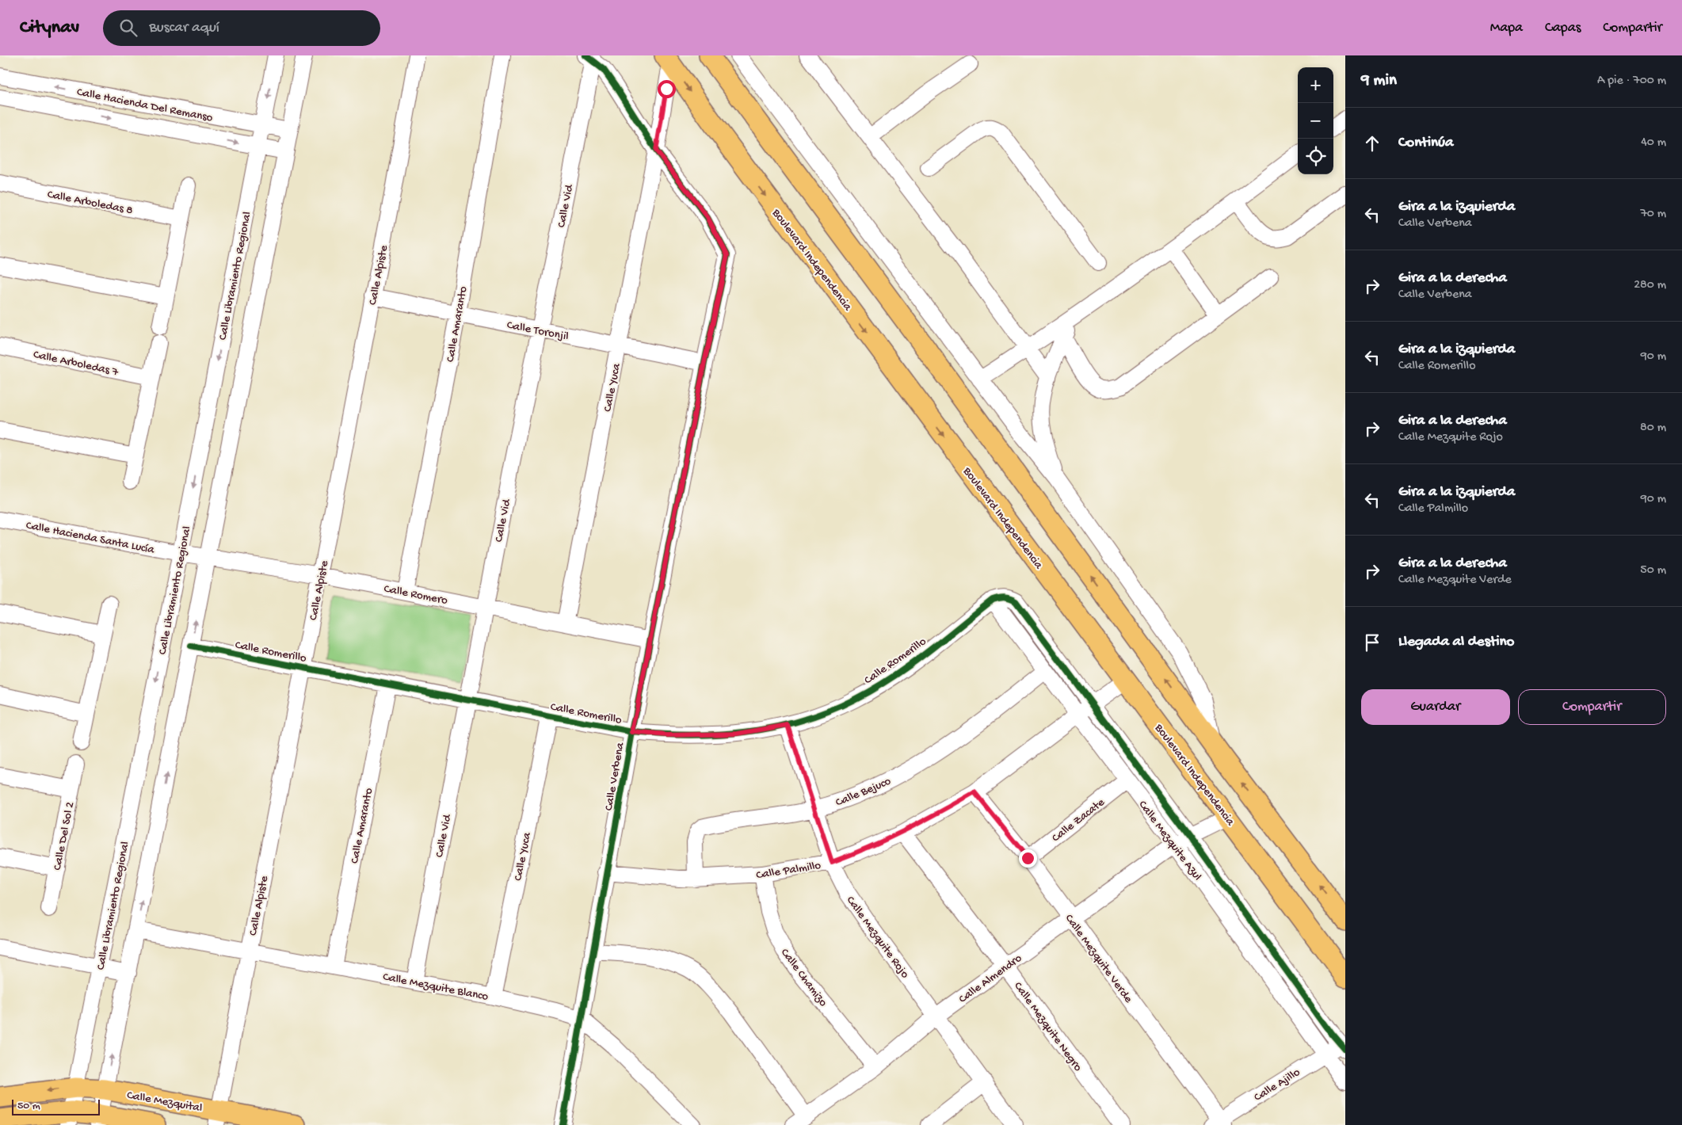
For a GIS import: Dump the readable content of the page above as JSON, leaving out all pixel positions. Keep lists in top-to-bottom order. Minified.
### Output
{"streets":{"main road":["Boulevard Independencia","Calle Mezquital"],"street":["Calle Hacienda Del Remanso","Calle Arboledas 8","Calle Vid","Calle Alpiste","Calle Libramiento Regional","Calle Amaranto","Calle Toronjil","Calle Arboledas 7","Calle Yuca","Calle Hacienda Santa Lucía","Calle Romero","Calle Romerillo","Calle Verbena","Calle Bejuco","Calle Zacate","Calle Del Sol 2","Calle Mezquite Azul","Calle Palmillo","Calle Mezquite Rojo","Calle Mezquite Verde","Calle Chamizo","Calle Almendro","Calle Mezquite Blanco","Calle Mezquite Negro","Calle Ajillo"]},"crossings":[["Calle Hacienda Del Remanso","Calle Libramiento Regional"],["Calle Vid","Calle Toronjil"],["Calle Vid","Calle Romero"],["Calle Vid","Calle Romerillo"],["Calle Vid","Calle Mezquite Blanco"],["Boulevard Independencia","Calle Yuca"],["Boulevard Independencia","Calle Palmillo"],["Boulevard Independencia","Calle Almendro"],["Calle Alpiste","Calle Toronjil"],["Calle Alpiste","Calle Romero"],["Calle Alpiste","Calle Romerillo"],["Calle Alpiste","Calle Mezquite Blanco"],["Calle Alpiste","Calle Mezquital"],["Calle Libramiento Regional","Calle Hacienda Santa Lucía"],["Calle Libramiento Regional","Calle Romero"],["Calle Libramiento Regional","Calle Mezquital"],["Calle Amaranto","Calle Toronjil"],["Calle Amaranto","Calle Romero"],["Calle Amaranto","Calle Romerillo"],["Calle Amaranto","Calle Mezquite Blanco"],["Calle Toronjil","Calle Yuca"],["Calle Toronjil","Calle Verbena"],["Calle Yuca","Calle Romero"],["Calle Yuca","Calle Romerillo"],["Calle Yuca","Calle Verbena"],["Calle Yuca","Calle Mezquite Blanco"],["Calle Hacienda Santa Lucía","Calle Romero"],["Calle Romero","Calle Verbena"],["Calle Romerillo","Calle Verbena"],["Calle Romerillo","Calle Mezquite Azul"],["Calle Romerillo","Calle Mezquite Rojo"],["Calle Verbena","Calle Palmillo"],["Calle Verbena","Calle Mezquite Blanco"],["Calle Bejuco","Calle Mezquite Azul"],["Calle Bejuco","Calle Palmillo"],["Calle Bejuco","Calle Mezquite Rojo"],["Calle Zacate","Calle Mezquite Azul"],["Calle Zacate","Calle Mezquite Verde"],["Calle Mezquite Azul","Calle Palmillo"],["Calle Mezquite Azul","Calle Almendro"],["Calle Mezquite Azul","Calle Ajillo"],["Calle Palmillo","Calle Mezquite Rojo"],["Calle Palmillo","Calle Mezquite Verde"],["Calle Palmillo","Calle Chamizo"],["Calle Palmillo","Calle Mezquite Negro"],["Calle Mezquite Rojo","Calle Almendro"],["Calle Mezquite Verde","Calle Almendro"],["Calle Mezquite Verde","Calle Ajillo"],["Calle Chamizo","Calle Almendro"],["Calle Almendro","Calle Mezquite Negro"]],"scale_bar":"50 m","page":{"header":"Citynav","search":"Buscar aquí","nav":["Mapa","Capas","Compartir"],"heading":["9 min","A pie · 700 m"],"map_buttons":["+","−"],"list":[["Continúa","40 m"],["Gira a la izquierda","Calle Verbena","70 m"],["Gira a la derecha","Calle Verbena","280 m"],["Gira a la izquierda","Calle Romerillo","90 m"],["Gira a la derecha","Calle Mezquite Rojo","80 m"],["Gira a la izquierda","Calle Palmillo","90 m"],["Gira a la derecha","Calle Mezquite Verde","50 m"],"Llegada al destino"],"buttons":["Guardar","Compartir"],"scale":"50 m"}}
